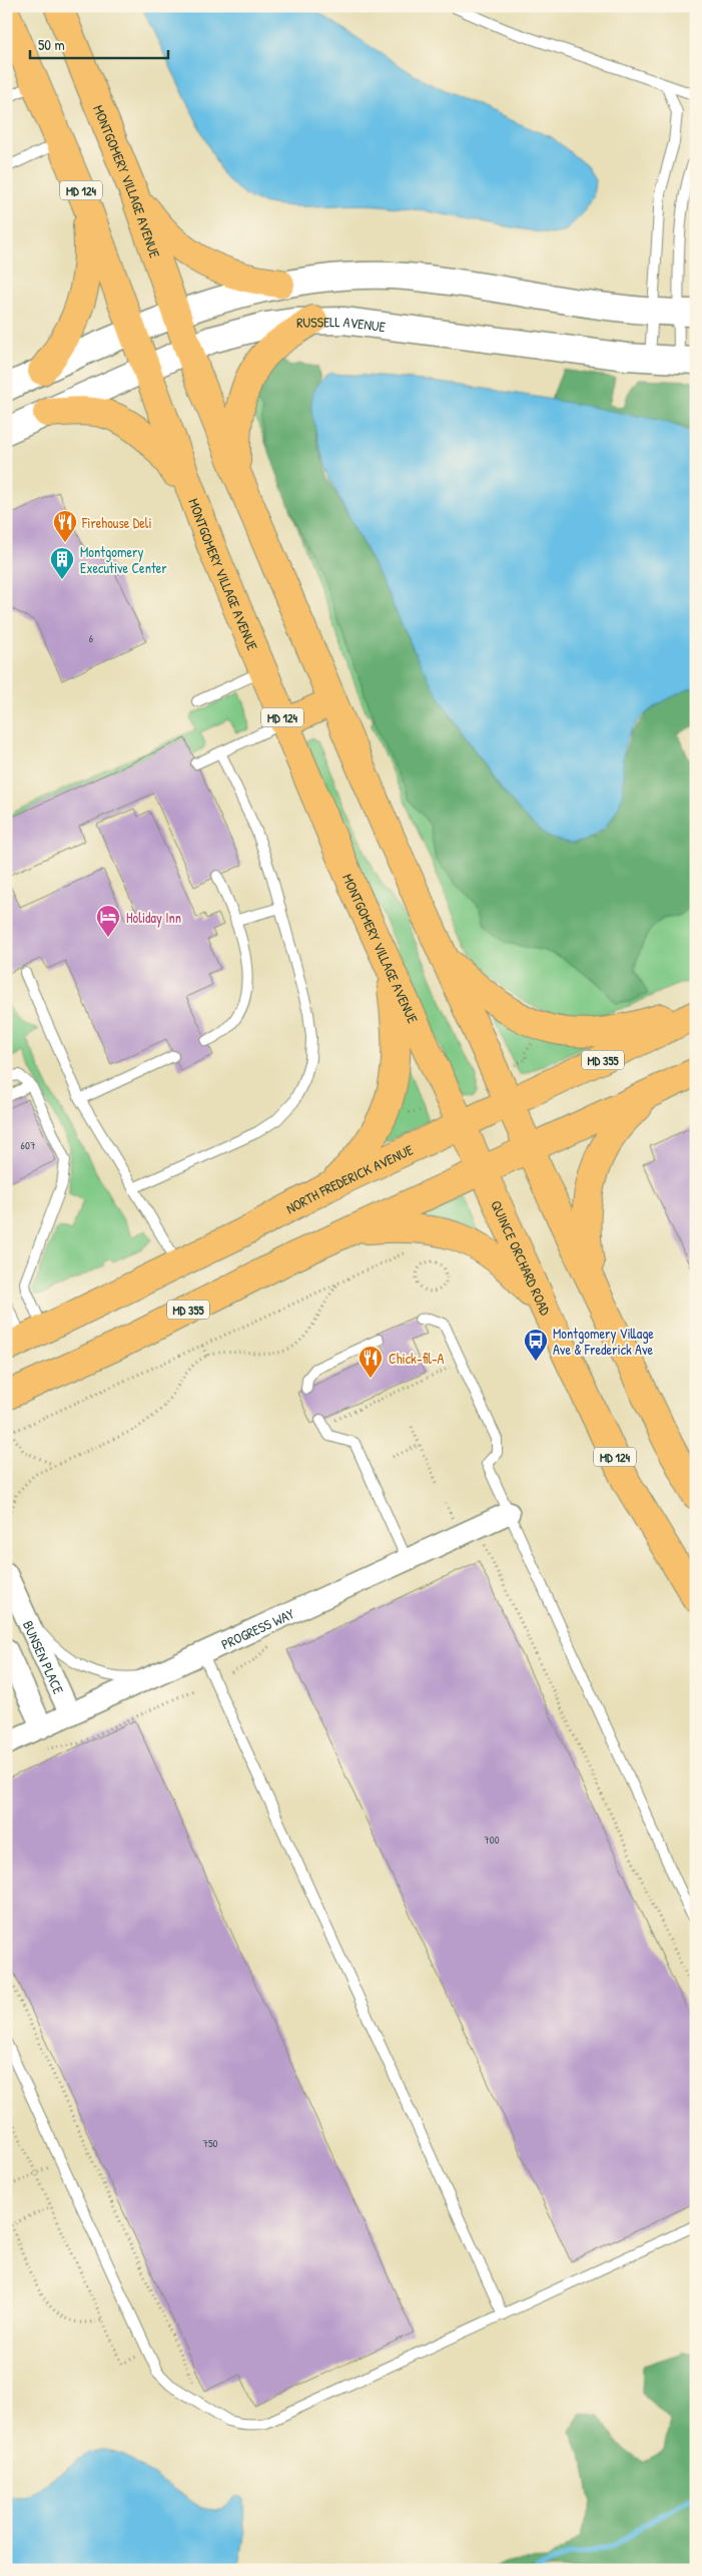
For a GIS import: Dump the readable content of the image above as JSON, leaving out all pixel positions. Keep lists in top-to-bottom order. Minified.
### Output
{"streets":{"main road":["MONTGOMERY VILLAGE AVENUE","MD 124","MD 355","NORTH FREDERICK AVENUE","QUINCE ORCHARD ROAD"],"street":["RUSSELL AVENUE","PROGRESS WAY","BUNSEN PLACE"]},"crossings":[["MONTGOMERY VILLAGE AVENUE","RUSSELL AVENUE"],["MONTGOMERY VILLAGE AVENUE","NORTH FREDERICK AVENUE"],["MONTGOMERY VILLAGE AVENUE","QUINCE ORCHARD ROAD"],["MD 355","QUINCE ORCHARD ROAD"],["NORTH FREDERICK AVENUE","QUINCE ORCHARD ROAD"],["PROGRESS WAY","BUNSEN PLACE"]],"places":{"restaurant":["Firehouse Deli","Chick-fil-A"],"building":["Montgomery Executive Center"],"hotel":["Holiday Inn"],"bus stop":["Montgomery Village Ave & Frederick Ave"]},"house_numbers":["6","607","700","750"],"scale_bar":"50 m"}
